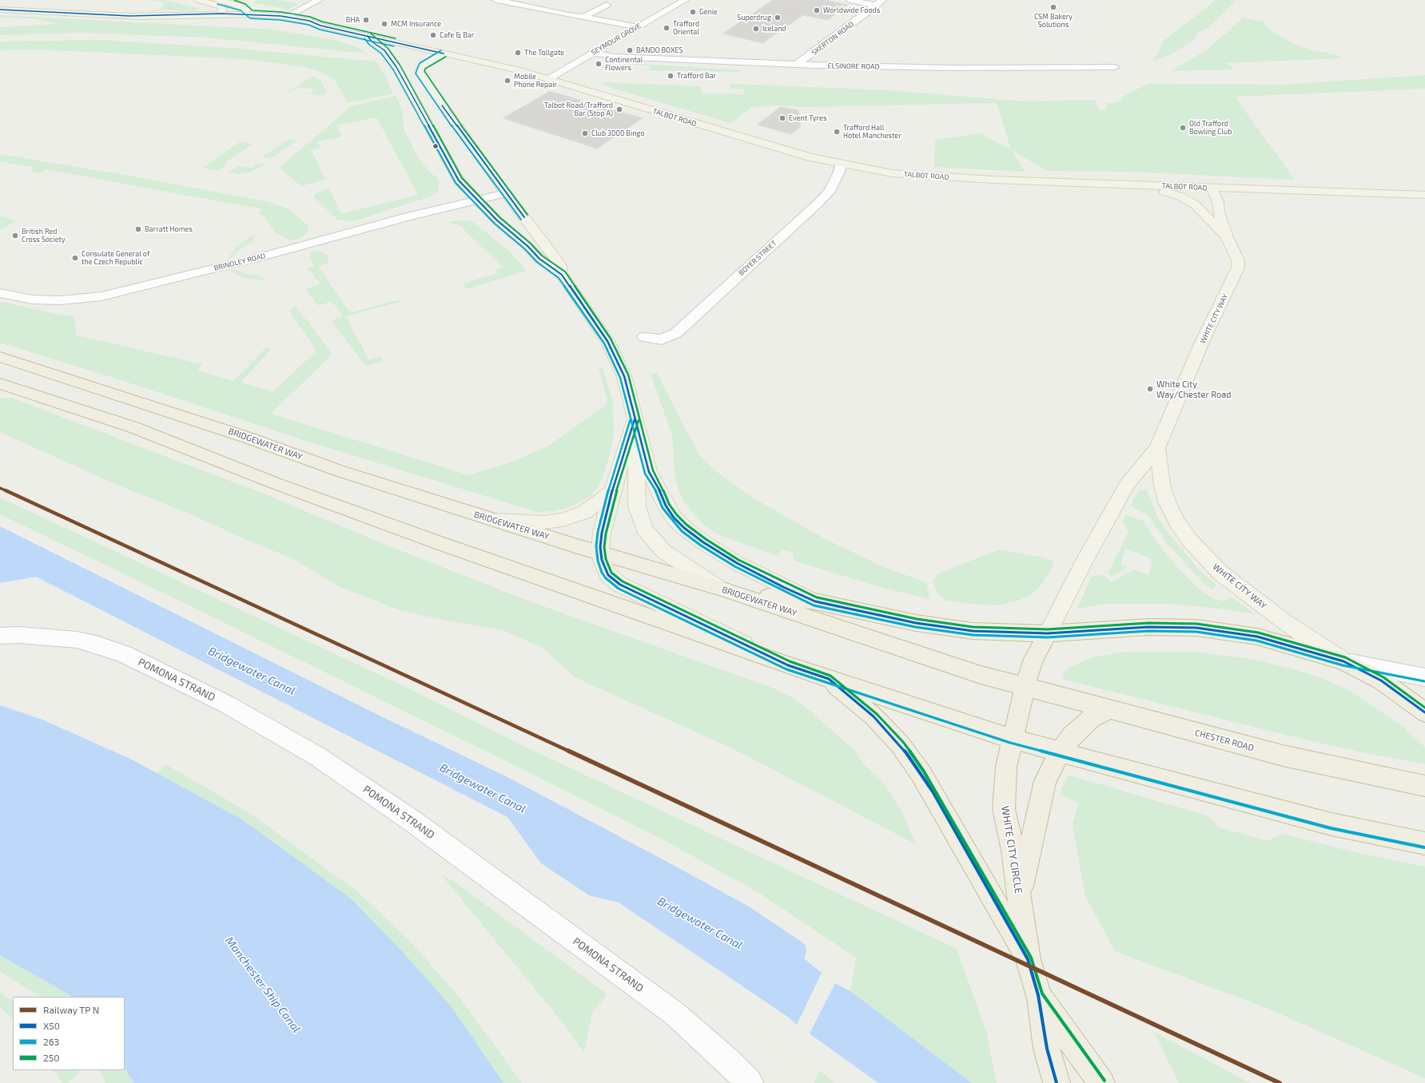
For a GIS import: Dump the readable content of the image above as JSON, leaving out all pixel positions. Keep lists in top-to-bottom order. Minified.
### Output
{"streets":{"highway":["BRIDGEWATER WAY","CHESTER ROAD","WHITE CITY CIRCLE"],"main road":["TALBOT ROAD","WHITE CITY WAY"],"street":["SKERTON ROAD","SEYMOUR GROVE","ELSINORE ROAD","BOYER STREET","BRINDLEY ROAD","POMONA STRAND"]},"crossings":[["SKERTON ROAD","ELSINORE ROAD"],["SEYMOUR GROVE","ELSINORE ROAD"],["SEYMOUR GROVE","TALBOT ROAD"],["TALBOT ROAD","BOYER STREET"],["TALBOT ROAD","WHITE CITY WAY"],["WHITE CITY WAY","WHITE CITY CIRCLE"],["BRIDGEWATER WAY","CHESTER ROAD"],["BRIDGEWATER WAY","WHITE CITY CIRCLE"],["CHESTER ROAD","WHITE CITY CIRCLE"]],"water":["Bridgewater Canal","Manchester Ship Canal"],"places":["CSM Bakery Solutions","Worldwide Foods","Genie","Superdrug","BHA","MCM Insurance","Trafford Oriental","Iceland","Cafe & Bar","BANDO BOXES","The Tollgate","Continental Flowers","Trafford Bar","Mobile Phone Repair","Talbot Road/Trafford Bar (Stop A)","Event Tyres","Old Trafford Bowling Club","Trafford Hall Hotel Manchester","Club 3000 Bingo","Barratt Homes","British Red Cross Society","Consulate General of the Czech Republic","White City Way/Chester Road"],"lines":["transit line 250","transit line 263","transit line X50"],"legend":["Railway TP N","X50","263","250"]}
